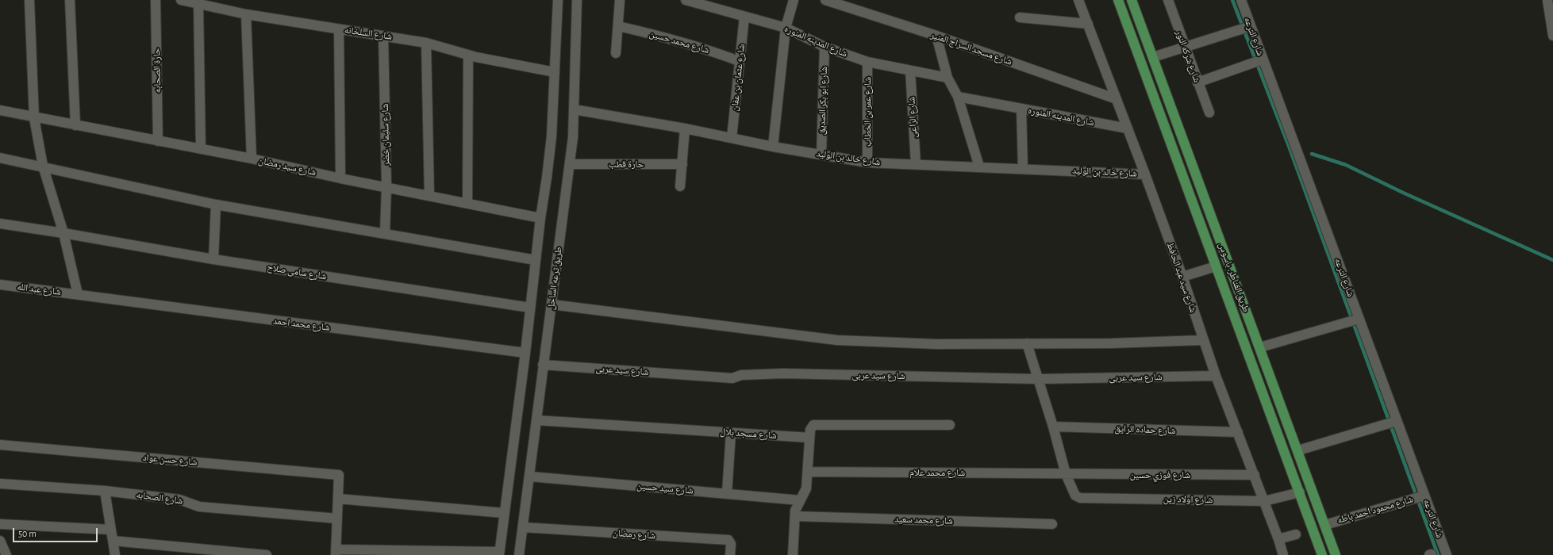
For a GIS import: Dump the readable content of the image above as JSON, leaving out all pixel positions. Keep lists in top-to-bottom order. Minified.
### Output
{"streets":{"main road":["طريق القناطر, باسوس"],"street":["شارع السلخانه","شارع الترعه","شارع المدينه المنوره","شارع محمد حسين","شارع مسجد السراج المنير","شارع شركه النور","حارة الصحابه","شارع عثمان بن عفان","شارع ابو بكر الصديق","شارع عمر بن الخطاب","شارع الراعى","شارع سليمان خضر","شارع خالد بن الوليد","حارة قطب","شارع سيد رمضان","شارع سامى صلاح","شارع سيد عبد الحافظ","طريق ترعه الساحل","شارع عبد الله","شارع محمد احمد","شارع سيد عربى","شارع حماده الرايق","شارع مسجد بلال","شارع حسن عواد","شارع محمد علام","شارع فوزي حسين","شارع سيد حسين","شارع الصحابه","شارع اولاد زين","شارع محمود احمد باطه","شارع محمد سعيد","شارع رمضان"]},"crossings":[["شارع السلخانه","شارع سليمان خضر"],["شارع الترعه","شارع محمود احمد باطه"],["شارع المدينه المنوره","شارع عثمان بن عفان"],["شارع المدينه المنوره","شارع ابو بكر الصديق"],["شارع المدينه المنوره","شارع عمر بن الخطاب"],["شارع المدينه المنوره","شارع الراعى"],["شارع المدينه المنوره","شارع سيد عبد الحافظ"],["شارع محمد حسين","شارع عثمان بن عفان"],["شارع مسجد السراج المنير","شارع سيد عبد الحافظ"],["حارة الصحابه","شارع سيد رمضان"],["شارع عثمان بن عفان","شارع خالد بن الوليد"],["شارع ابو بكر الصديق","شارع خالد بن الوليد"],["شارع عمر بن الخطاب","شارع خالد بن الوليد"],["شارع الراعى","شارع خالد بن الوليد"],["شارع سليمان خضر","شارع سيد رمضان"],["شارع خالد بن الوليد","شارع سيد عبد الحافظ"],["شارع خالد بن الوليد","طريق ترعه الساحل"],["حارة قطب","طريق ترعه الساحل"],["شارع سيد عبد الحافظ","شارع سيد عربى"],["شارع سيد عبد الحافظ","شارع حماده الرايق"],["شارع سيد عبد الحافظ","شارع فوزي حسين"],["شارع سيد عبد الحافظ","شارع اولاد زين"],["طريق القناطر, باسوس","شارع اولاد زين"],["طريق القناطر, باسوس","شارع محمود احمد باطه"],["طريق ترعه الساحل","شارع سيد عربى"],["طريق ترعه الساحل","شارع مسجد بلال"],["طريق ترعه الساحل","شارع سيد حسين"],["طريق ترعه الساحل","شارع رمضان"],["شارع عبد الله","شارع محمد احمد"],["شارع محمد علام","شارع فوزي حسين"],["شارع محمد علام","شارع اولاد زين"],["شارع فوزي حسين","شارع اولاد زين"]],"scale_bar":"50 m"}
